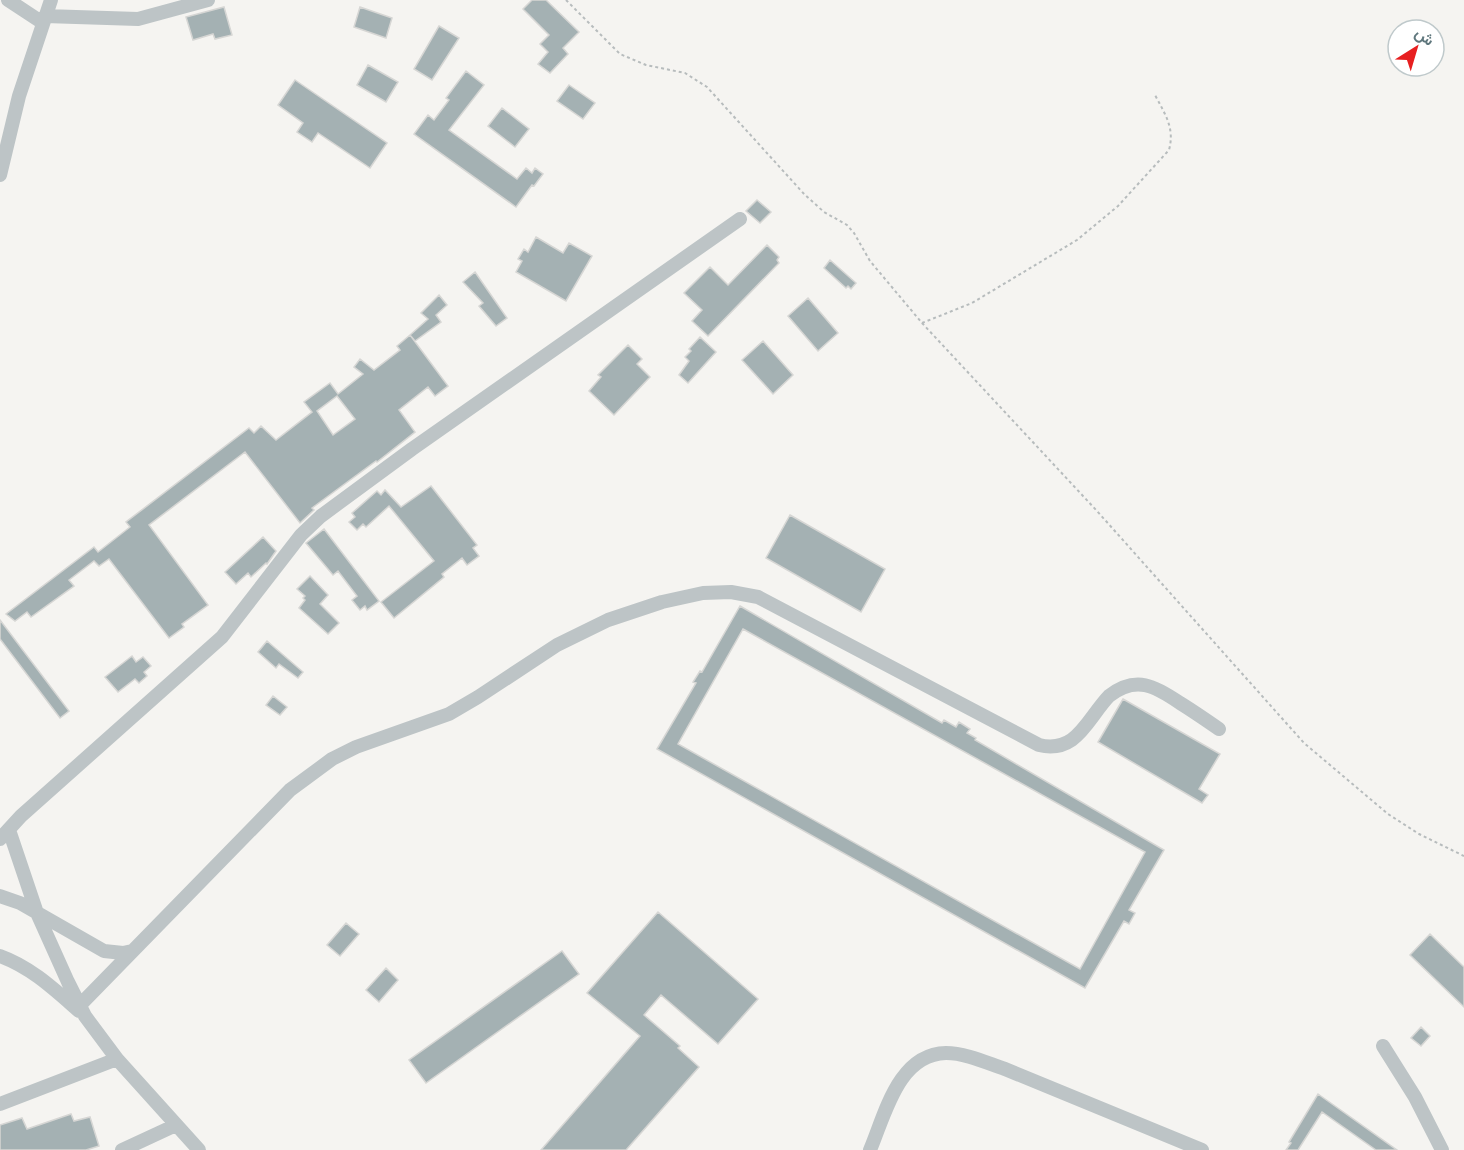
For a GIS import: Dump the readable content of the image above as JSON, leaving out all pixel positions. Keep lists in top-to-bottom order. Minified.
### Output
{"north":"top right"}
